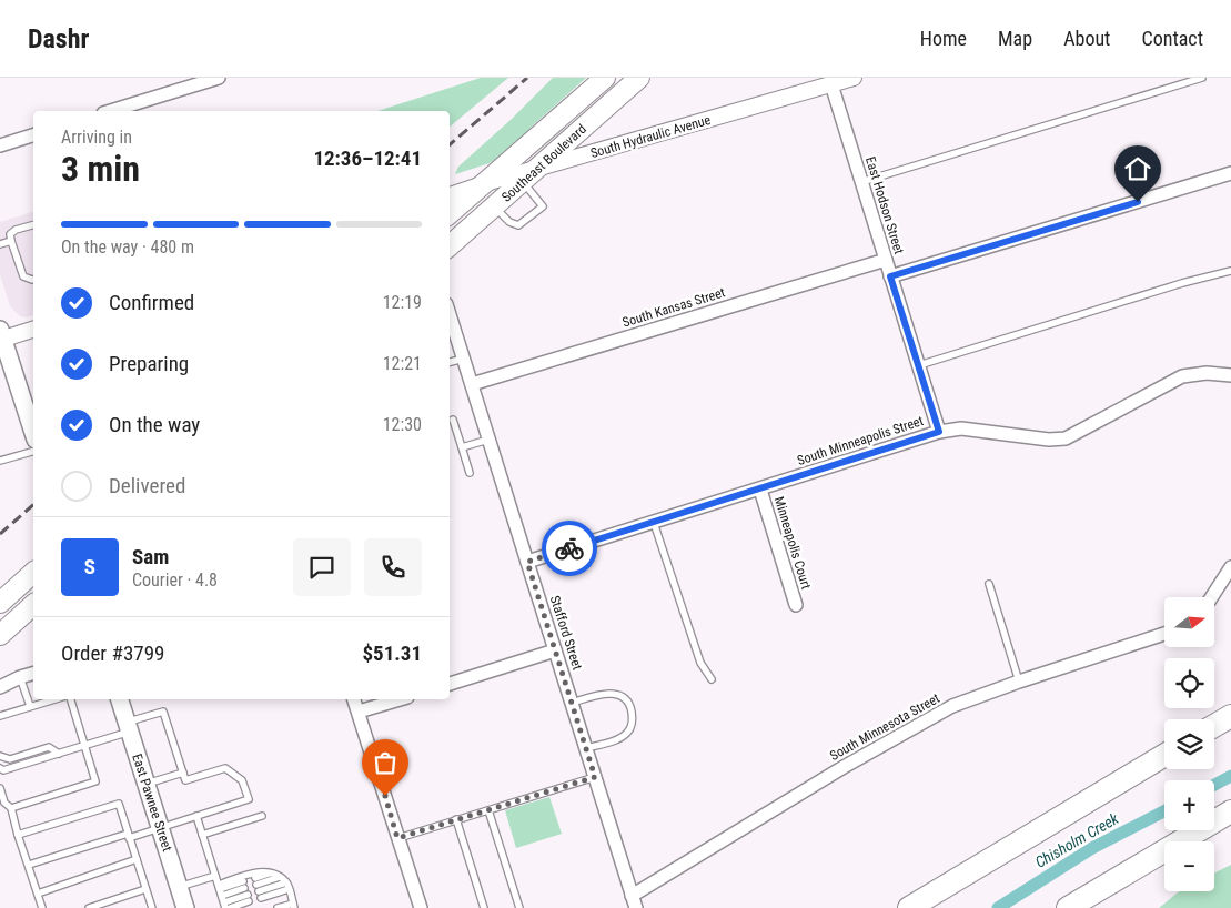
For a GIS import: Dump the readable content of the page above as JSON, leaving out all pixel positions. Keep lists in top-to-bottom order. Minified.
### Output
{"streets":{"main road":["Southeast Boulevard","East Pawnee Street"],"street":["South Hydraulic Avenue","East Hodson Street","South Kansas Street","South Minneapolis Street","Minneapolis Court","Stafford Street","South Minnesota Street"]},"crossings":[["South Hydraulic Avenue","Southeast Boulevard"],["South Hydraulic Avenue","East Hodson Street"],["East Hodson Street","South Kansas Street"],["East Hodson Street","South Minneapolis Street"],["South Kansas Street","Stafford Street"],["South Minneapolis Street","Minneapolis Court"],["South Minneapolis Street","Stafford Street"],["Stafford Street","South Minnesota Street"]],"water":["Chisholm Creek"],"north":"right","page":{"header":"Dashr","nav":["Home","Map","About","Contact"],"heading":["3 min","Arriving in","12:36–12:41"],"panel":["Sam","Courier · 4.8","Order #3799","$51.31"],"bar":"On the way · 480 m","list":[["Confirmed","12:19"],["Preparing","12:21"],["On the way","12:30"],"Delivered"],"round":"S","map_buttons":["+","−"]}}
